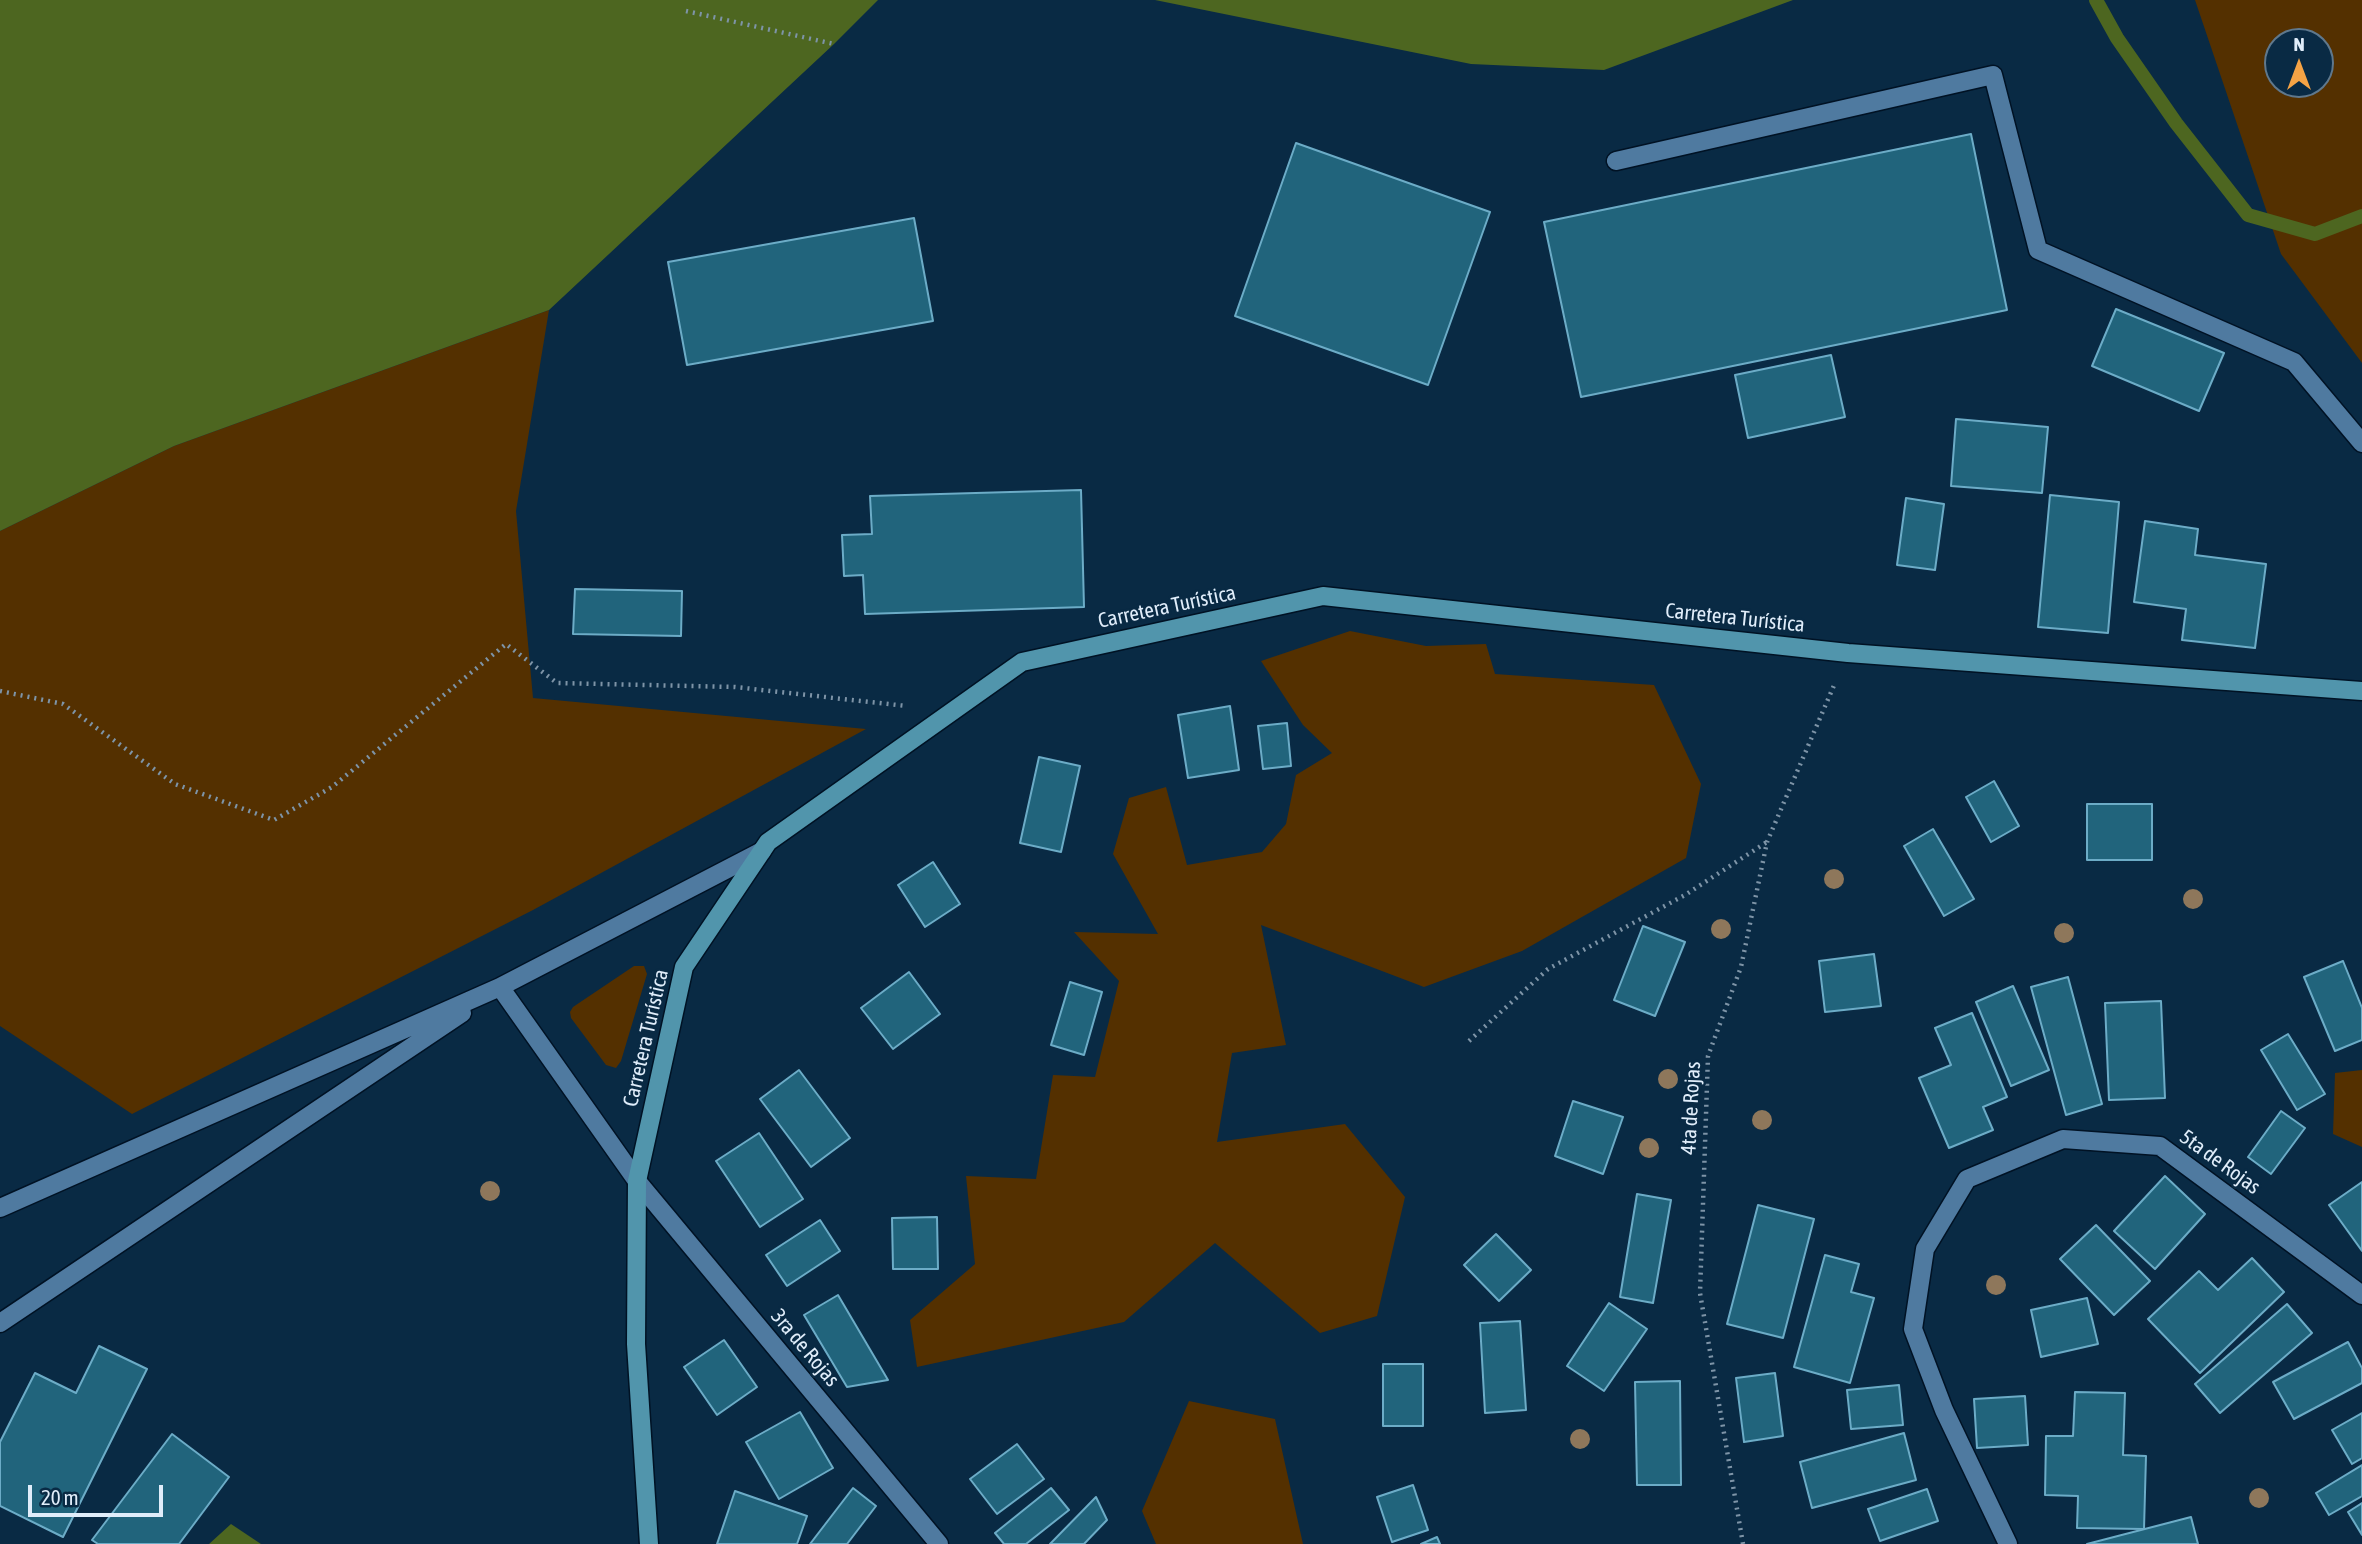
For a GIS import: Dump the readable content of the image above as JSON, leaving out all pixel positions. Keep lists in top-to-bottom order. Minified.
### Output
{"streets":{"main road":["Carretera Turística"],"street":["5ta de Rojas","3ra de Rojas"],"path":["4ta de Rojas"]},"crossings":[["Carretera Turística","4ta de Rojas"],["Carretera Turística","3ra de Rojas"]],"scale_bar":"20 m","north":"top"}
